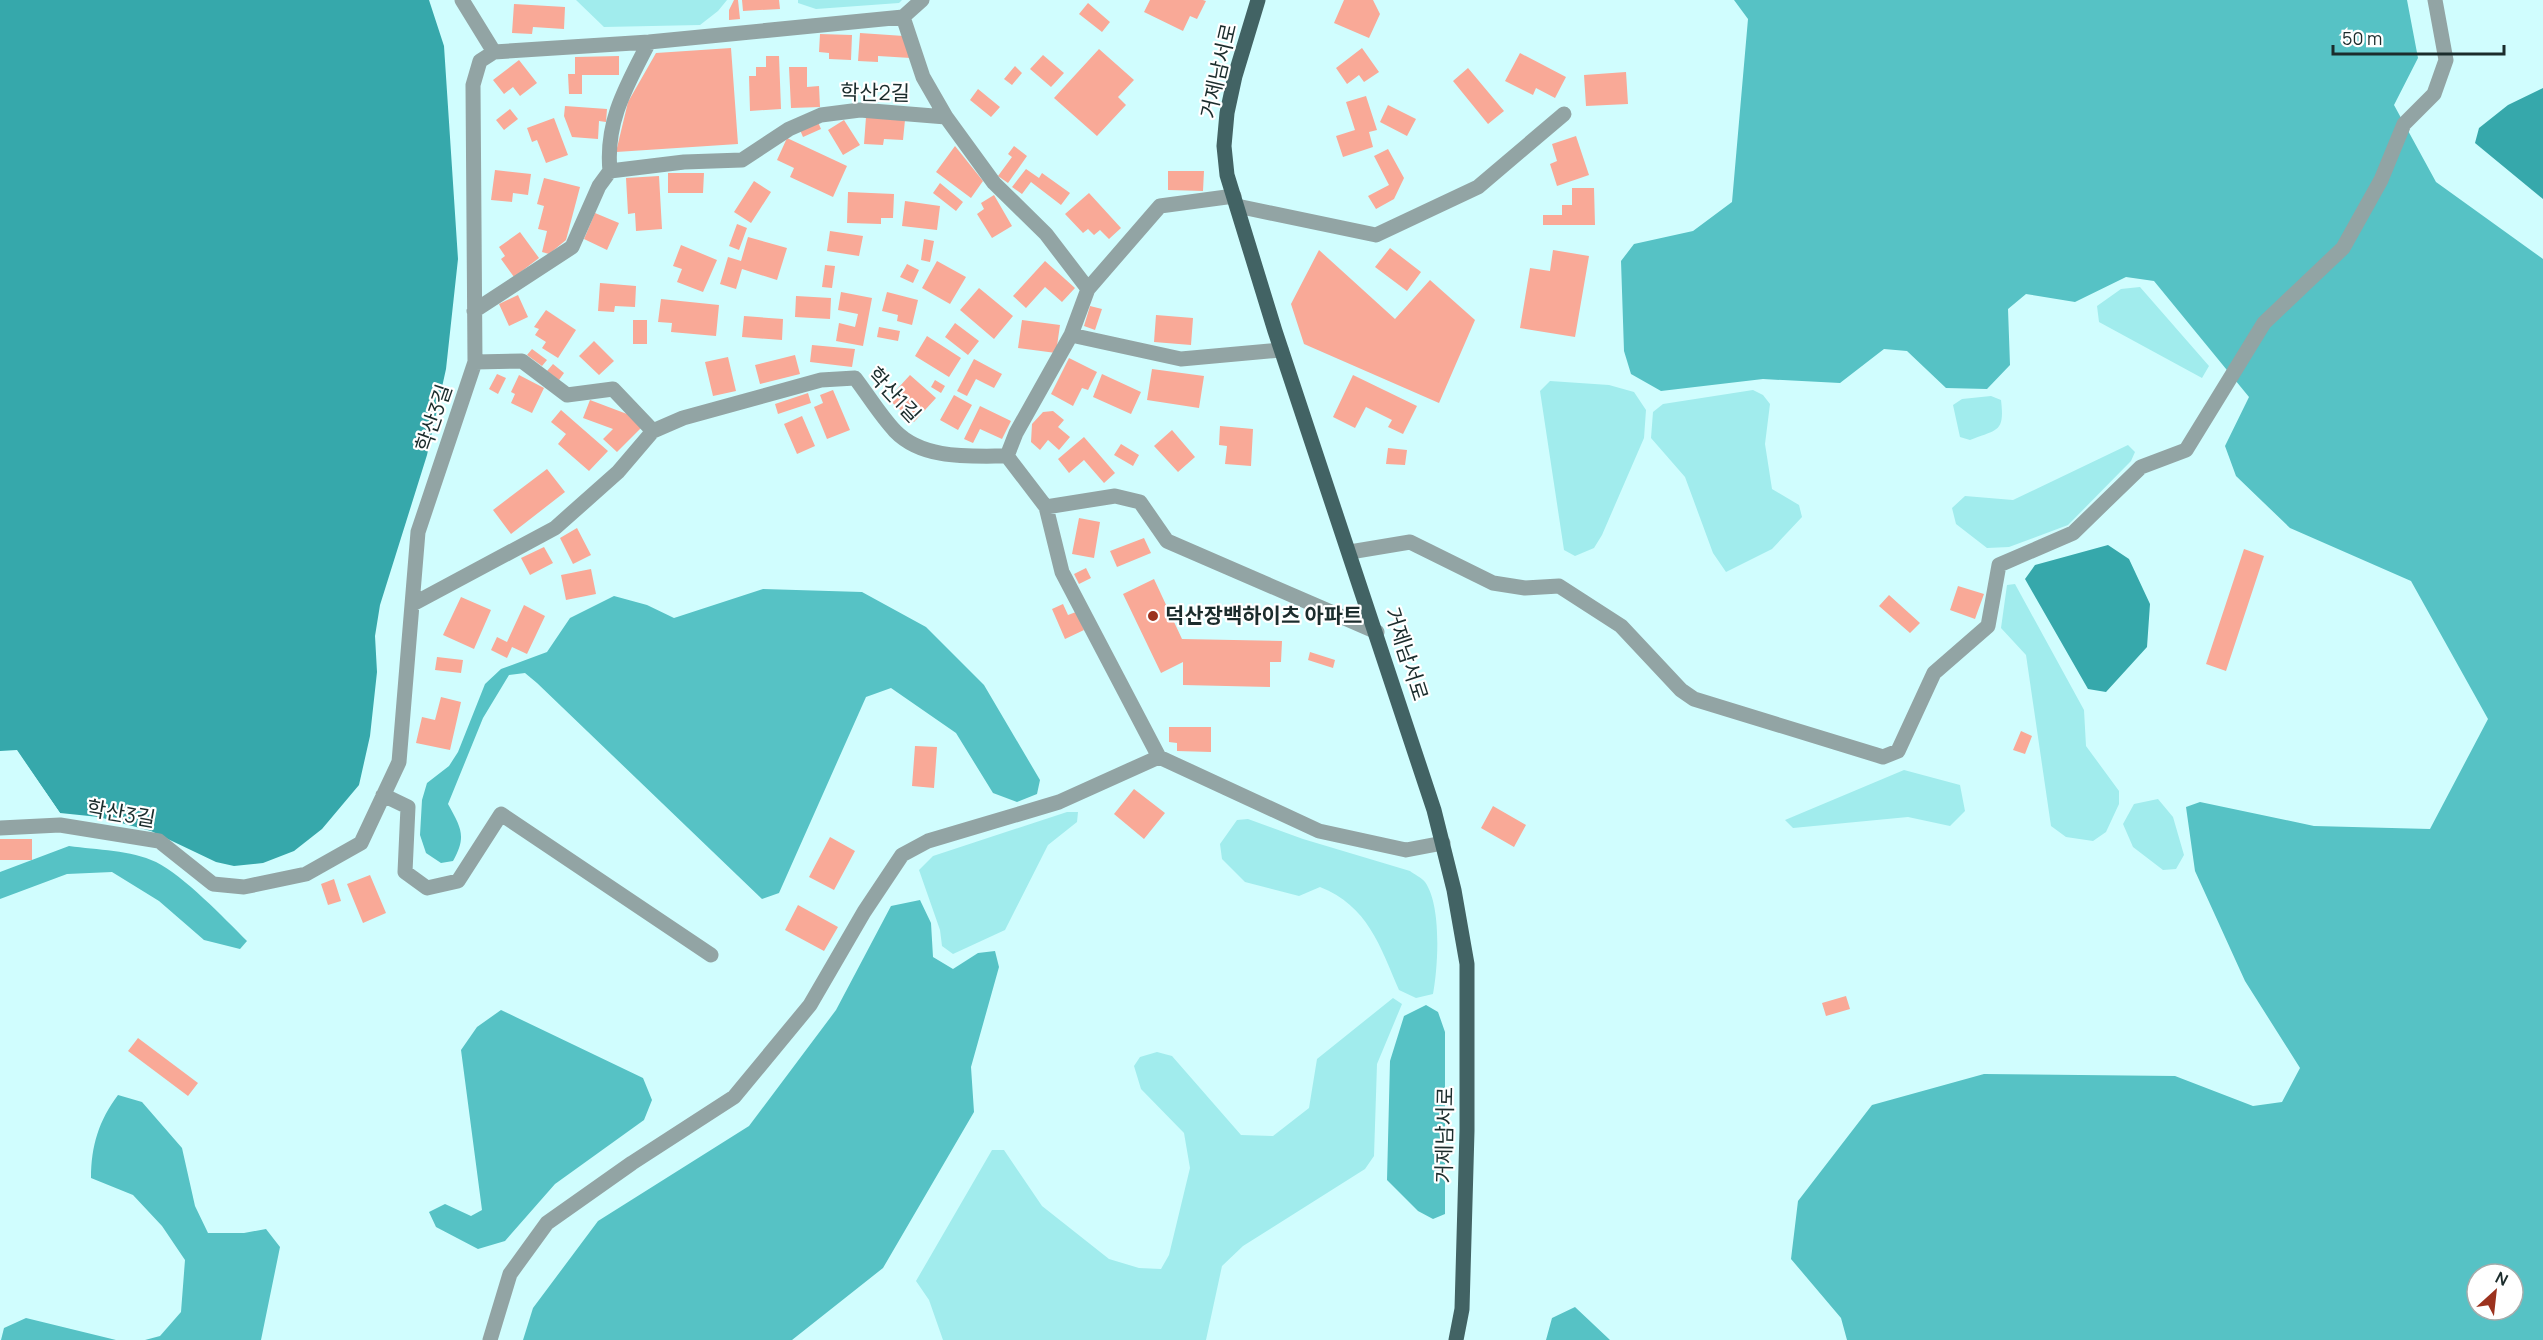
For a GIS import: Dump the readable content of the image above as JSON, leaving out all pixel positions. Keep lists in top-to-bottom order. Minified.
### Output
{"streets":{"main road":["거제남서로"],"street":["학산2길","학산1길","학산3길"]},"crossings":[["학산1길","학산3길"]],"places":["덕산장백하이츠 아파트"],"scale_bar":"50 m","north":"top right"}
